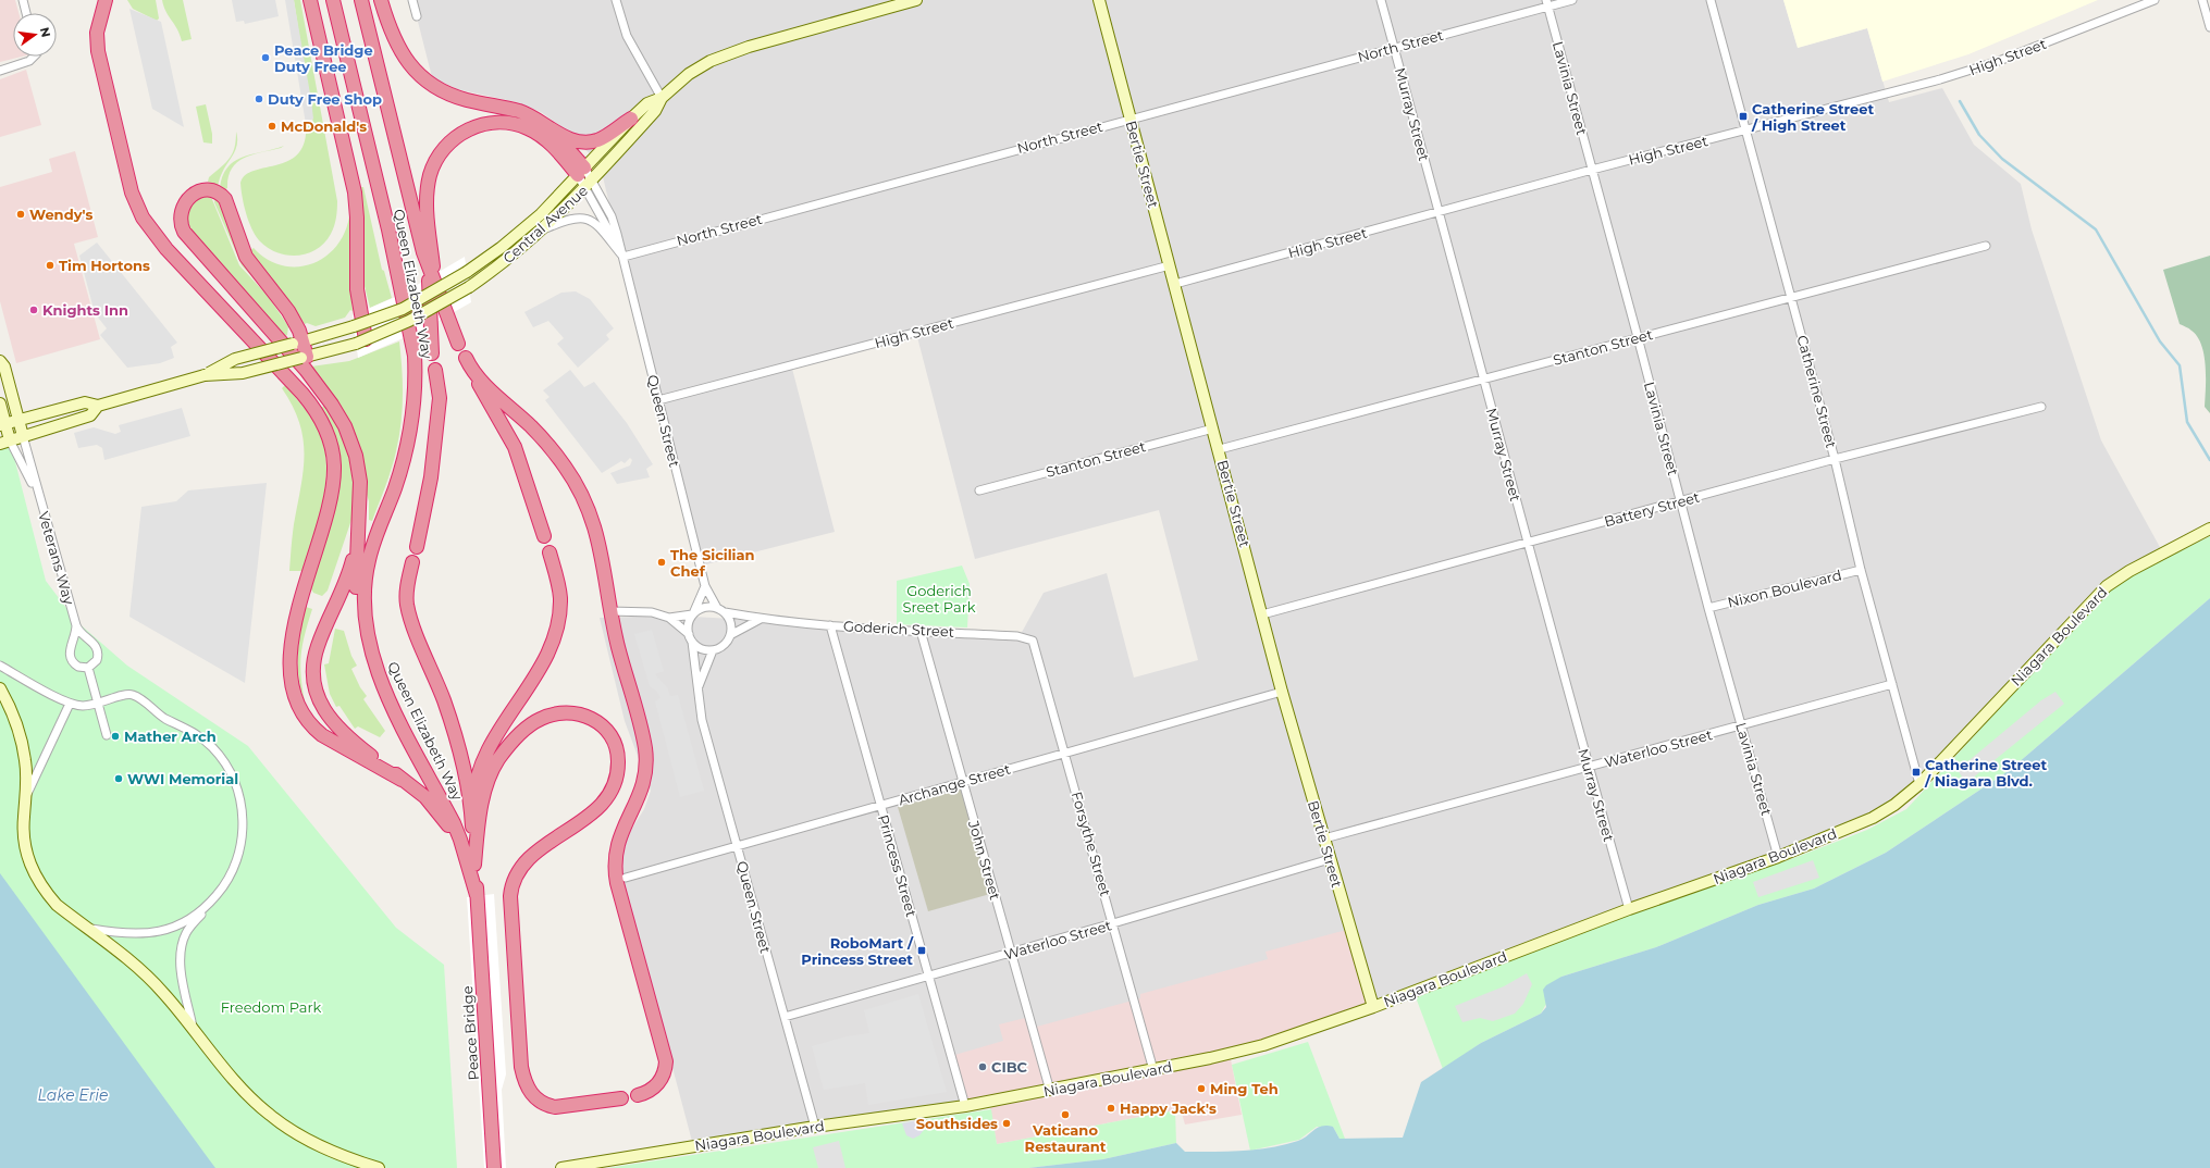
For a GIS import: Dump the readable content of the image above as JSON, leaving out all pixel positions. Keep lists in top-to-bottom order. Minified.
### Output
{"streets":{"highway":["Queen Elizabeth Way","Peace Bridge"],"main road":["Bertie Street","Central Avenue","Niagara Boulevard"],"street":["North Street","High Street","Lavinia Street","Murray Street","Stanton Street","Catherine Street","Queen Street","Battery Street","Veterans Way","Nixon Boulevard","Goderich Street","Waterloo Street","Archange Street","Forsythe Street","John Street","Princess Street"]},"crossings":[["North Street","Lavinia Street"],["North Street","Murray Street"],["North Street","Bertie Street"],["North Street","Queen Street"],["High Street","Lavinia Street"],["High Street","Murray Street"],["High Street","Bertie Street"],["High Street","Catherine Street"],["High Street","Queen Street"],["Lavinia Street","Stanton Street"],["Lavinia Street","Battery Street"],["Lavinia Street","Nixon Boulevard"],["Lavinia Street","Niagara Boulevard"],["Lavinia Street","Waterloo Street"],["Murray Street","Stanton Street"],["Murray Street","Battery Street"],["Murray Street","Niagara Boulevard"],["Murray Street","Waterloo Street"],["Bertie Street","Stanton Street"],["Bertie Street","Battery Street"],["Bertie Street","Niagara Boulevard"],["Bertie Street","Waterloo Street"],["Bertie Street","Archange Street"],["Central Avenue","Queen Street"],["Central Avenue","Veterans Way"],["Queen Elizabeth Way","Peace Bridge"],["Stanton Street","Catherine Street"],["Catherine Street","Battery Street"],["Catherine Street","Nixon Boulevard"],["Catherine Street","Niagara Boulevard"],["Catherine Street","Waterloo Street"],["Queen Street","Goderich Street"],["Queen Street","Niagara Boulevard"],["Queen Street","Waterloo Street"],["Queen Street","Archange Street"],["Goderich Street","Forsythe Street"],["Goderich Street","John Street"],["Goderich Street","Princess Street"],["Niagara Boulevard","Forsythe Street"],["Niagara Boulevard","John Street"],["Niagara Boulevard","Princess Street"],["Waterloo Street","Forsythe Street"],["Waterloo Street","John Street"],["Waterloo Street","Princess Street"],["Archange Street","Forsythe Street"],["Archange Street","John Street"],["Archange Street","Princess Street"]],"water":["Lake Erie"],"parks":["Goderich Sreet Park","Freedom Park"],"places":{"other":["Peace Bridge Duty Free","Duty Free Shop","McDonald's","Wendy's","Tim Hortons","Knights Inn","The Sicilian Chef","Mather Arch","WWI Memorial","CIBC","Ming Teh","Happy Jack's","Vaticano Restaurant","Southsides"],"transit":["Catherine Street / High Street","Catherine Street / Niagara Blvd.","RoboMart / Princess Street"]},"north":"right"}
